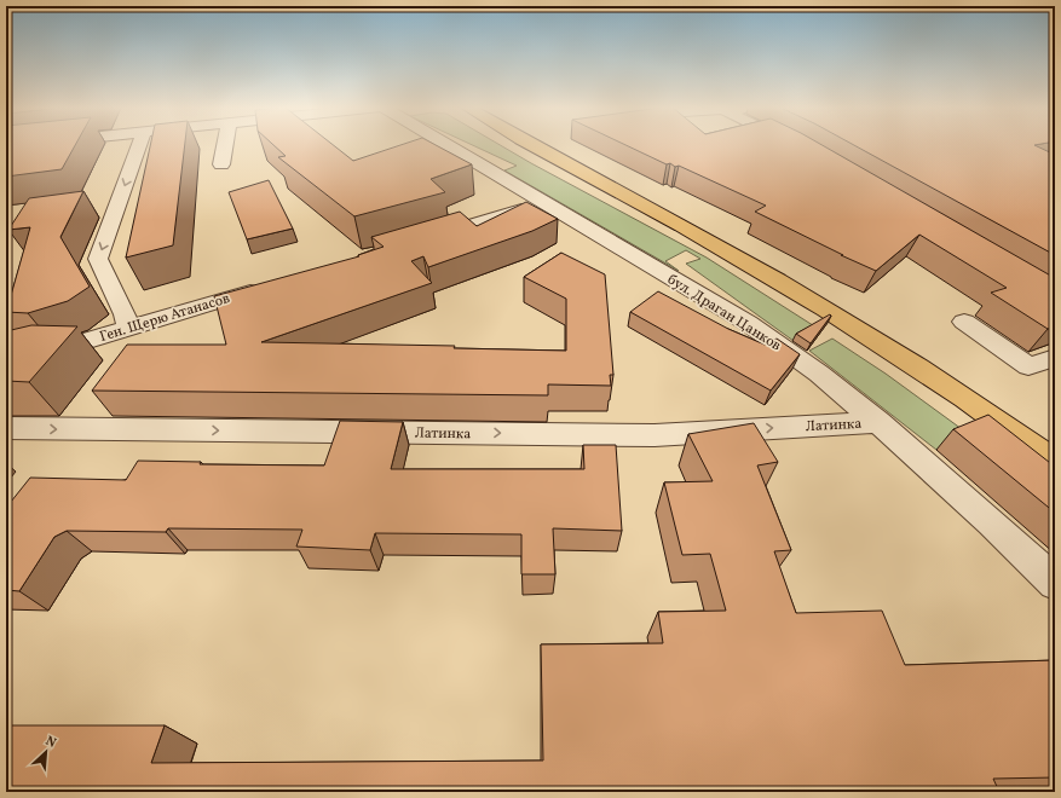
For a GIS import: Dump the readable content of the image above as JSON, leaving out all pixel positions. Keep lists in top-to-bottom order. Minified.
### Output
{"streets":{"street":["бул. Драган Цанков","Ген. Щерю Атанасов","Латинка"]},"crossings":[["бул. Драган Цанков","Латинка"]],"one_way":["Латинка"],"north":"top right"}
